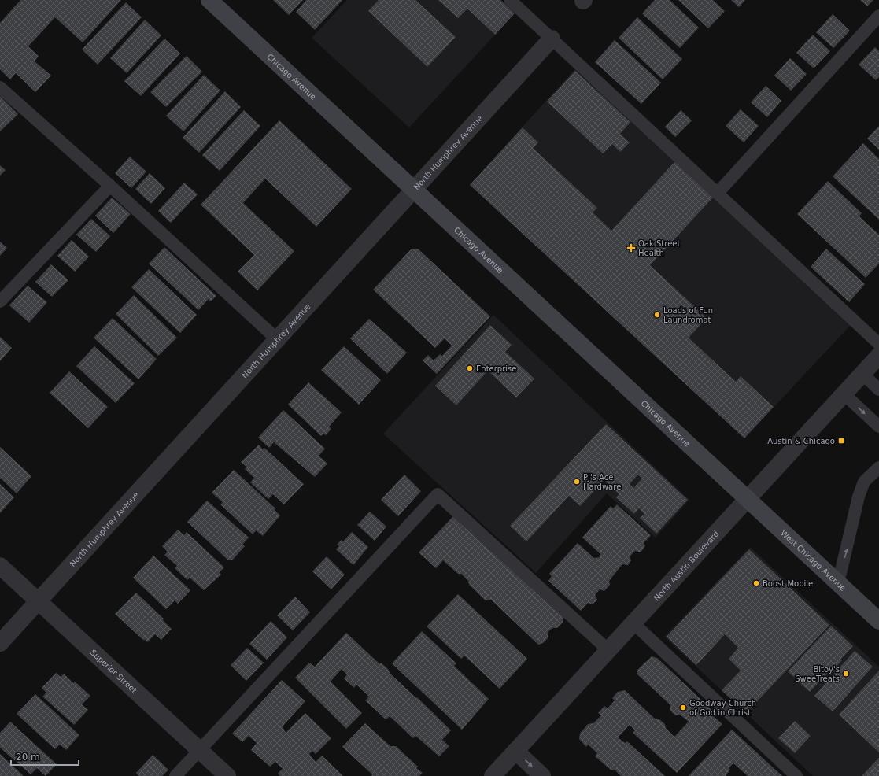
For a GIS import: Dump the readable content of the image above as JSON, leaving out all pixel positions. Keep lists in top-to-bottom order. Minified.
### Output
{"streets":{"main road":["Chicago Avenue","West Chicago Avenue"],"street":["North Humphrey Avenue","North Austin Boulevard","Superior Street"]},"crossings":[["Chicago Avenue","North Humphrey Avenue"],["Chicago Avenue","West Chicago Avenue"],["Chicago Avenue","North Austin Boulevard"],["North Humphrey Avenue","Superior Street"],["West Chicago Avenue","North Austin Boulevard"]],"places":{"health":["Oak Street Health"],"other":["Loads of Fun Laundromat","Enterprise","PJ's Ace Hardware","Boost Mobile","Bitoy's SweeTreats","Goodway Church of God in Christ"],"transit":["Austin & Chicago"]},"scale_bar":"20 m"}
